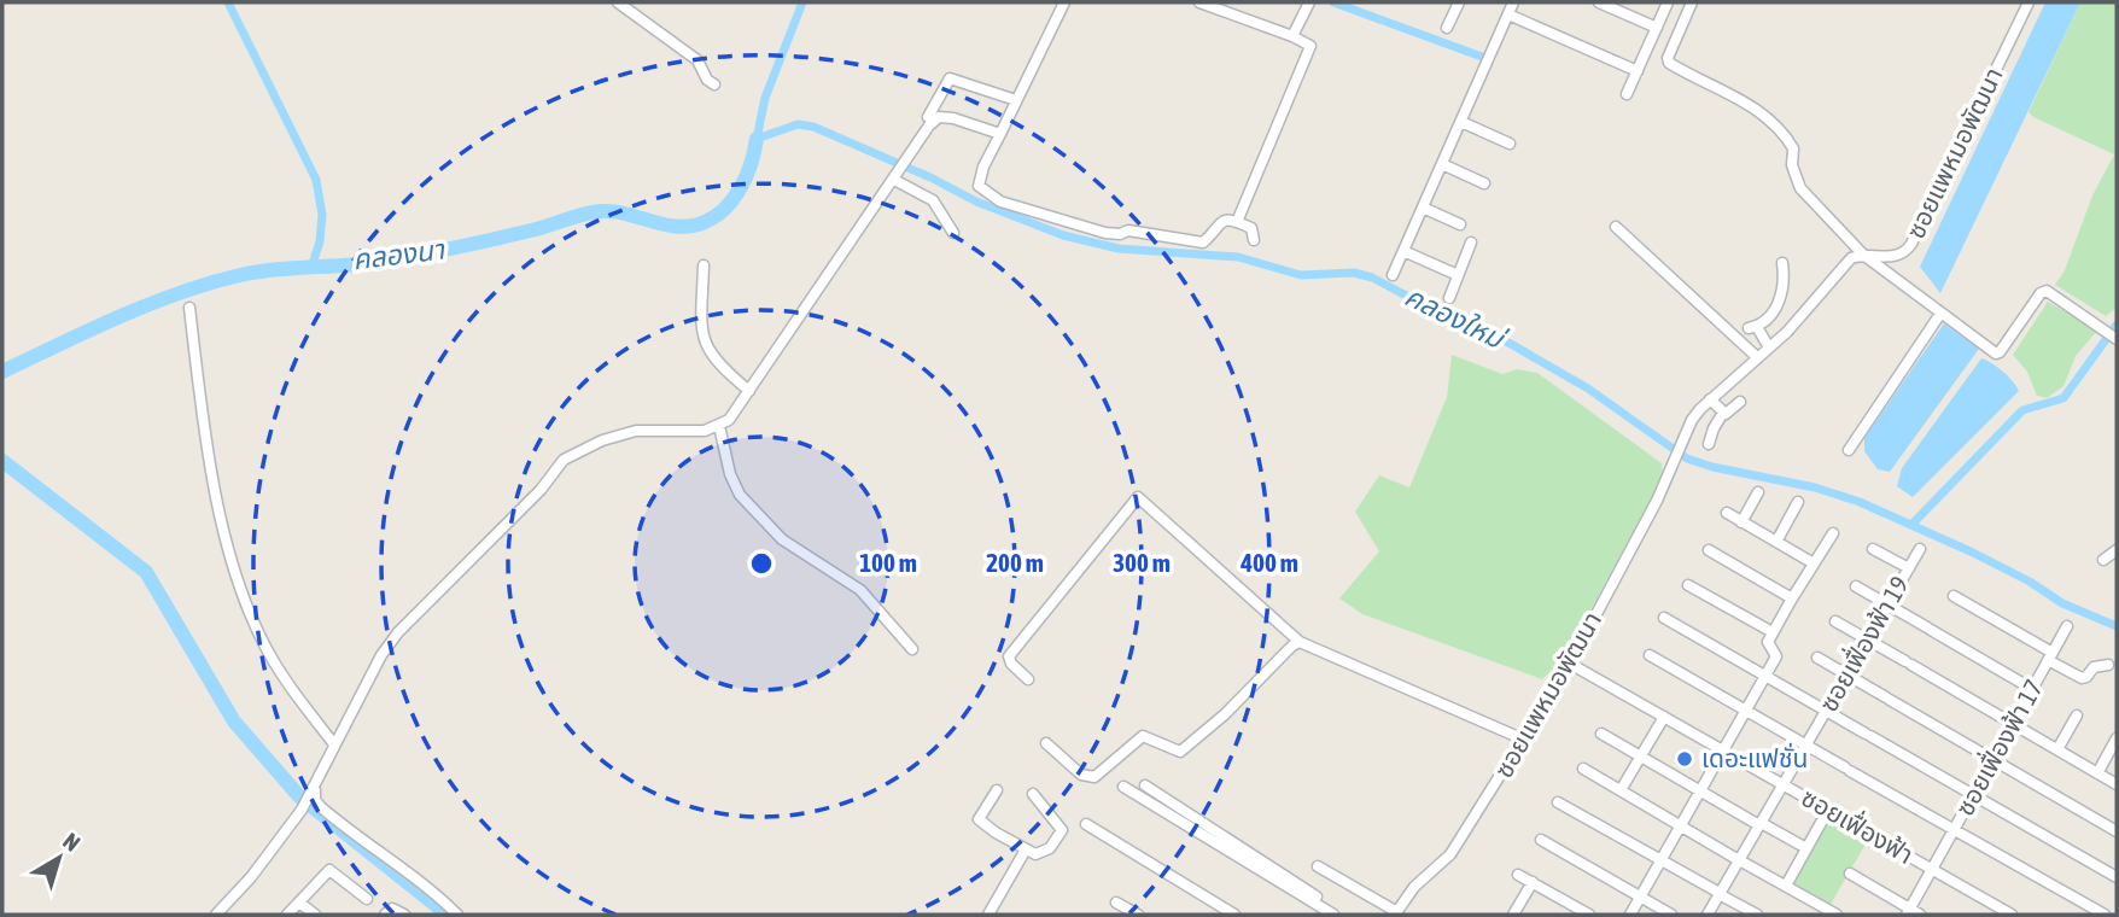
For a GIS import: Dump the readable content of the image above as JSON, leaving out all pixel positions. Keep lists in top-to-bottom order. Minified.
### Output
{"streets":{"street":["ซอยแพหมอพัฒนา","ซอยเฟื่องฟ้า 19","ซอยเฟื่องฟ้า 17","ซอยเฟื่องฟ้า"]},"crossings":[["ซอยแพหมอพัฒนา","ซอยเฟื่องฟ้า"],["ซอยเฟื่องฟ้า 19","ซอยเฟื่องฟ้า"],["ซอยเฟื่องฟ้า 17","ซอยเฟื่องฟ้า"]],"water":["คลองนา","คลองใหม่"],"places":["เดอะแฟชั่น"],"north":"top right","rings":["100 m","200 m","300 m","400 m"]}
